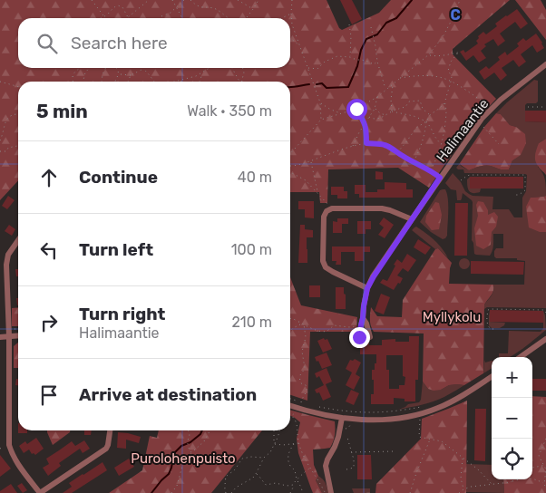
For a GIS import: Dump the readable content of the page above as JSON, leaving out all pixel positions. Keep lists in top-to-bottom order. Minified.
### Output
{"streets":{"street":["Halimaantie"]},"parks":["Myllykolu","Purolohenpuisto"],"page":{"search":"Search here","heading":["5 min","Walk · 350 m"],"list":[["Continue","40 m"],["Turn left","100 m"],["Turn right","Halimaantie","210 m"],"Arrive at destination"],"map_buttons":["+","−"]},"grid":{"columns":["C"]}}
